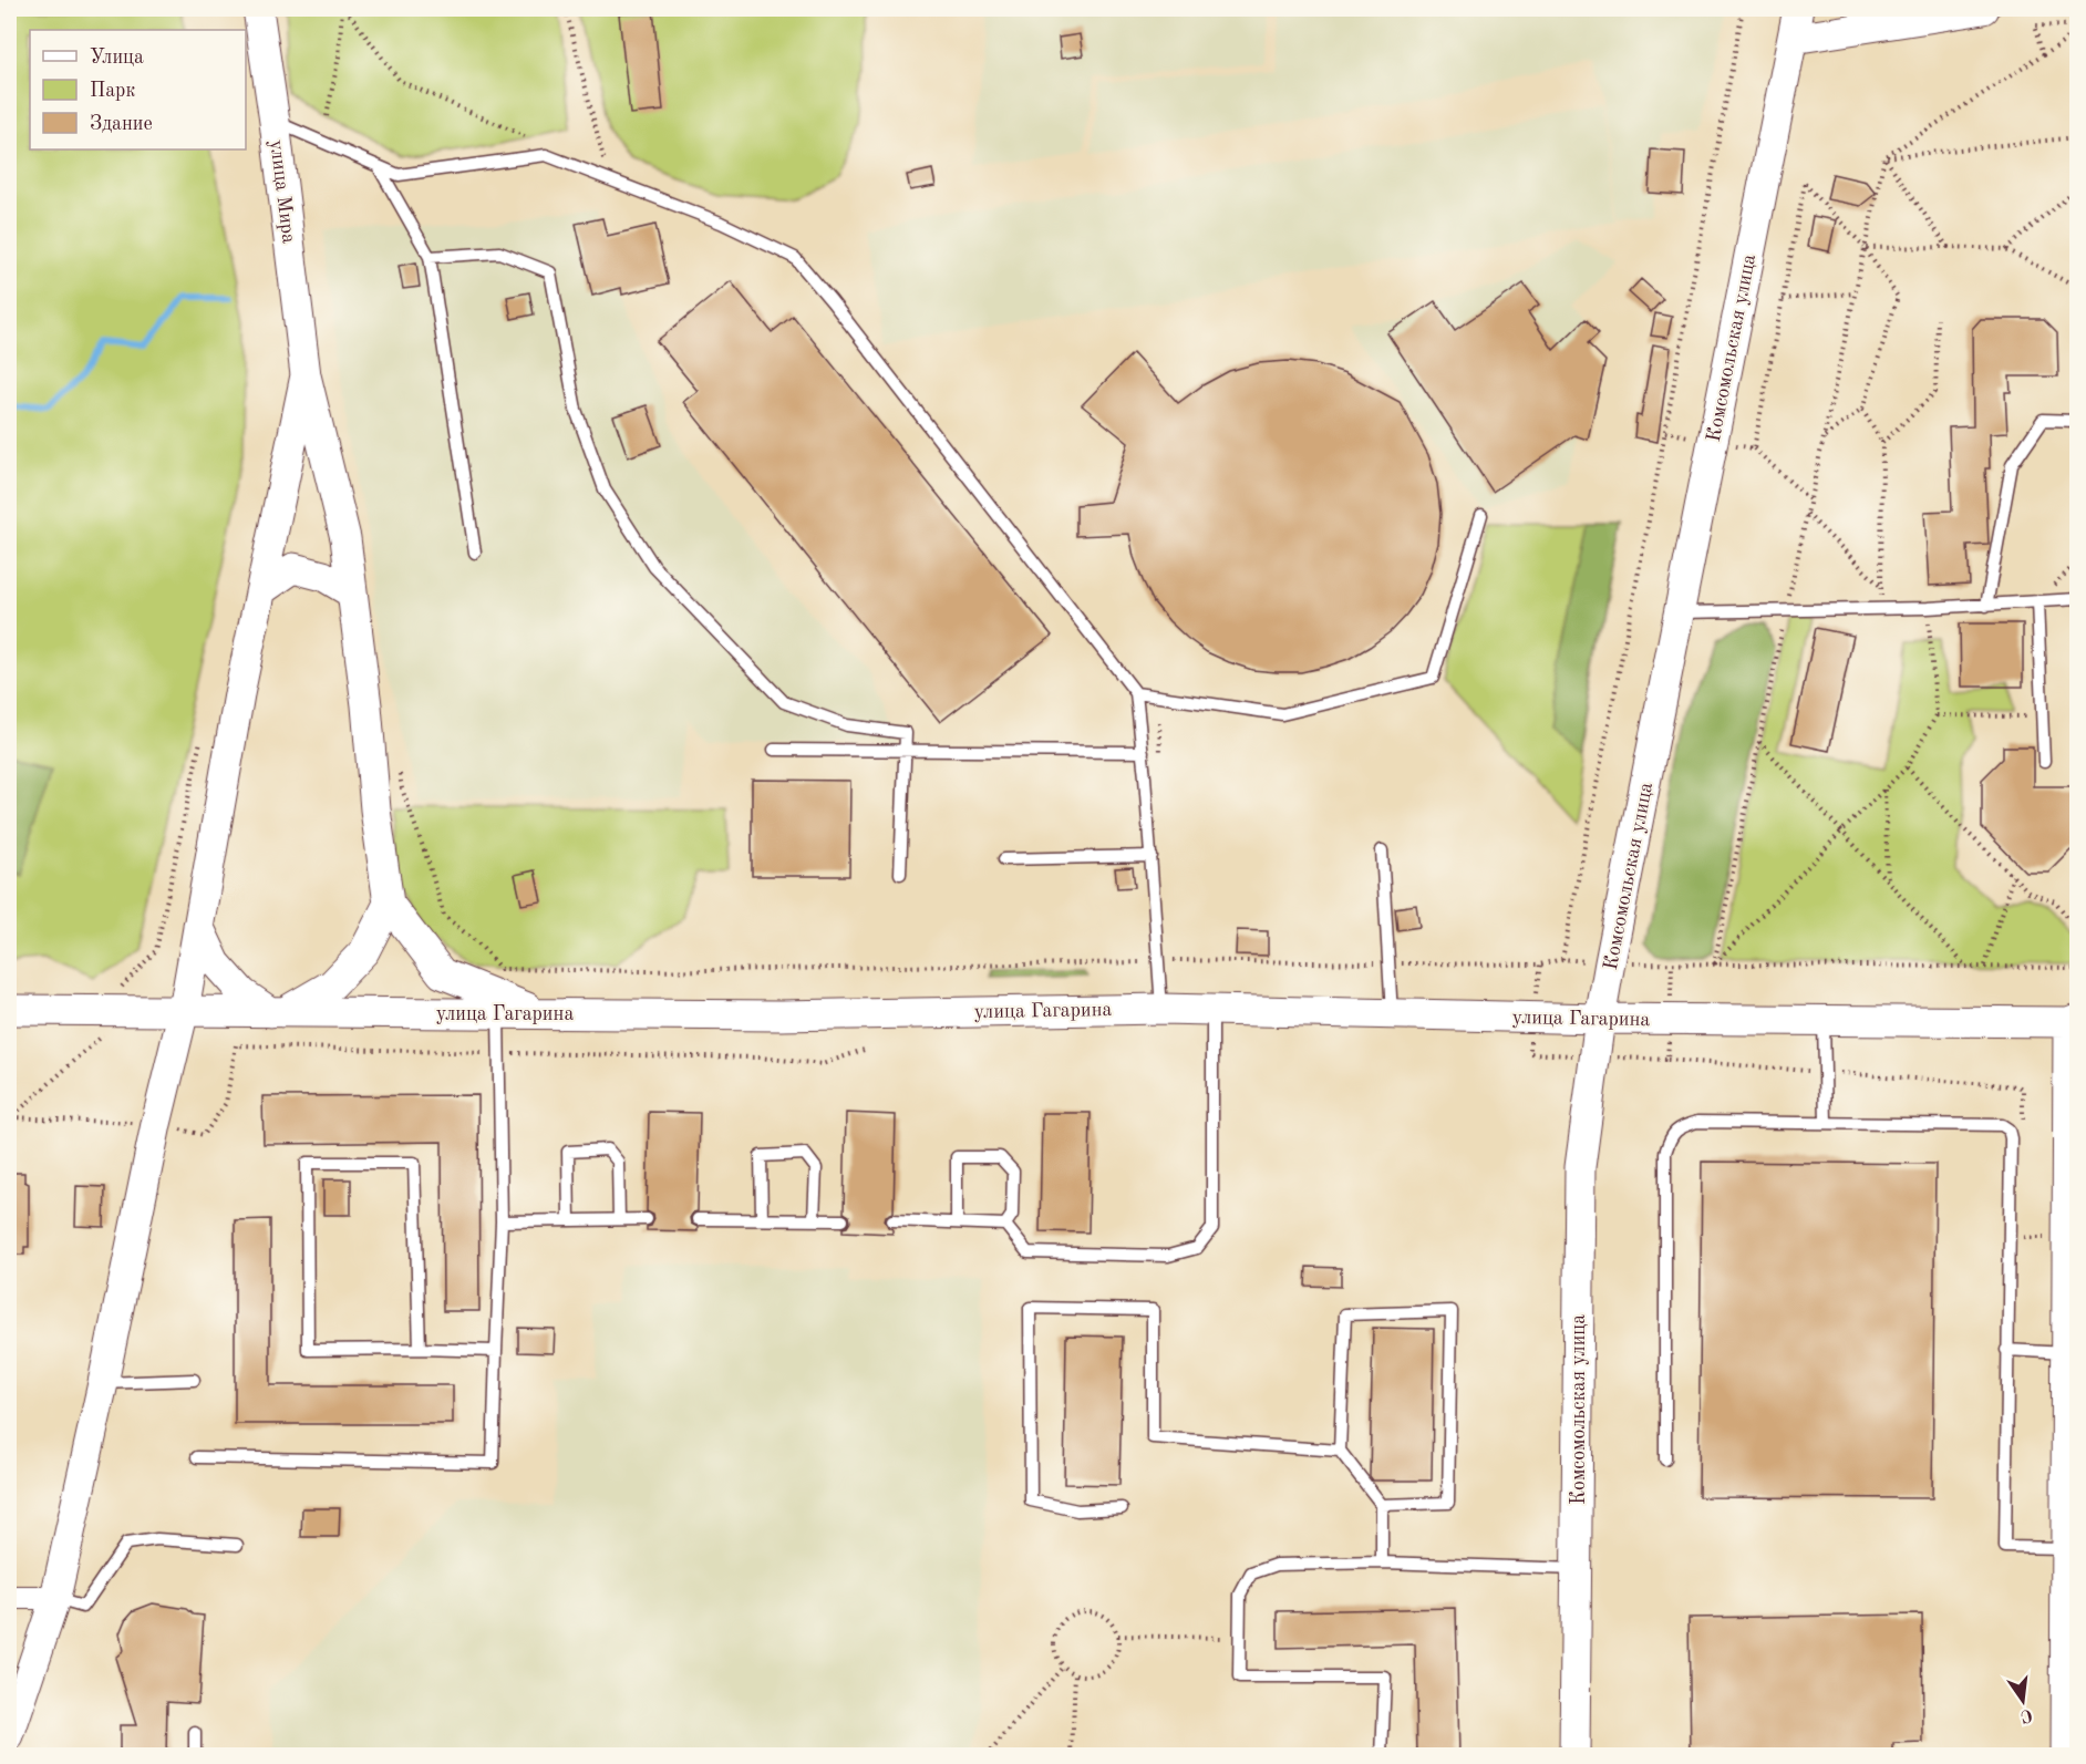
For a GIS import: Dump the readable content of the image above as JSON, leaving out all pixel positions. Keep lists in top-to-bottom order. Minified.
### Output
{"streets":{"main road":["улица Мира","Комсомольская улица","улица Гагарина"]},"crossings":[["Комсомольская улица","улица Гагарина"]],"legend":["Улица","Парк","Здание"],"north":"bottom"}
